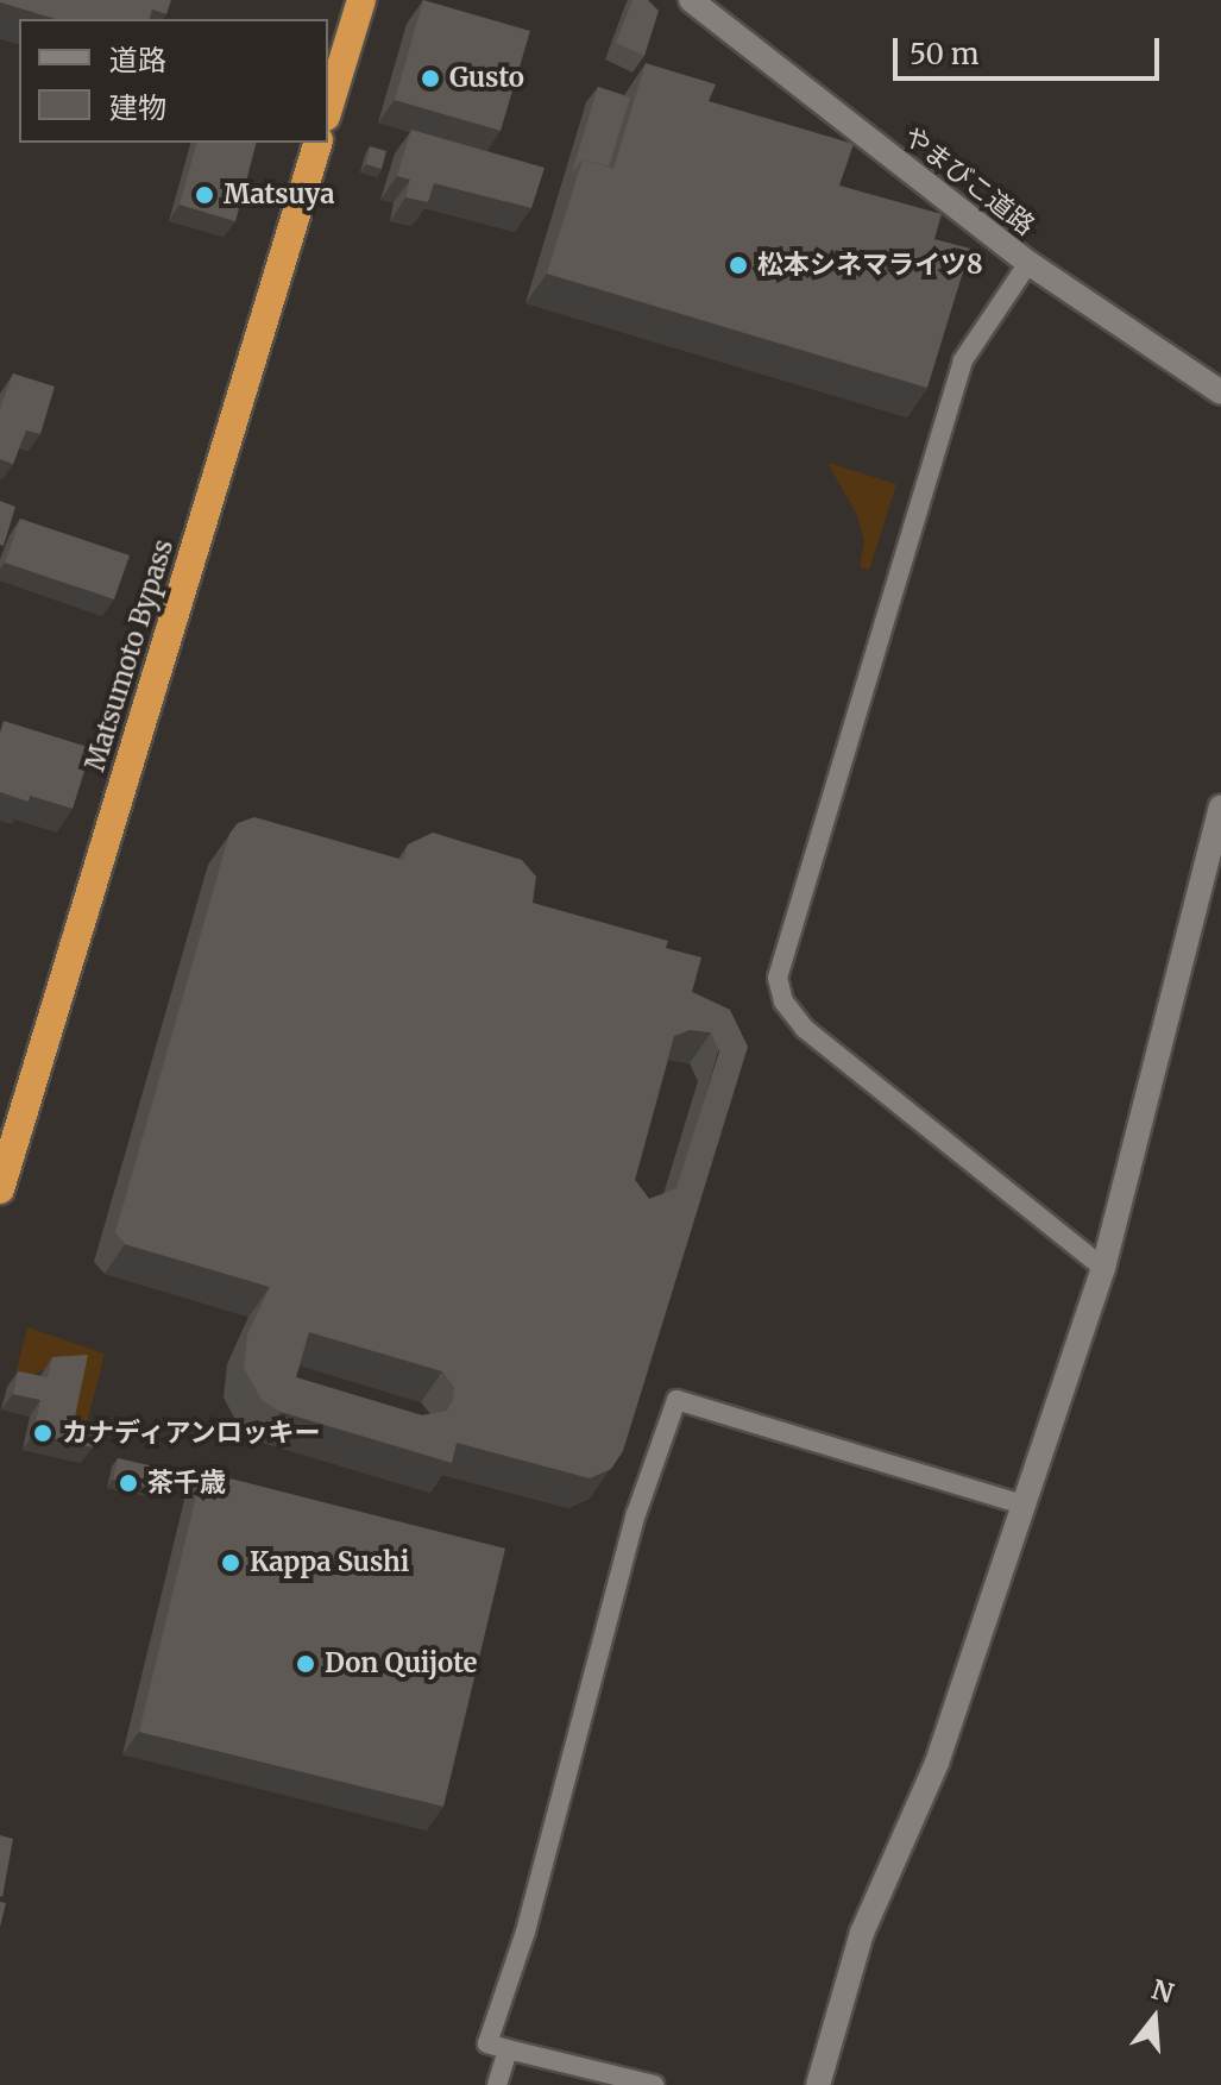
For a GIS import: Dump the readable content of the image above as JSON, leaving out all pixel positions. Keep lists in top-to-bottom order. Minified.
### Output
{"streets":{"highway":["Matsumoto Bypass"],"street":["やまびこ道路"]},"places":["Gusto","Matsuya","松本シネマライツ8","カナディアンロッキー","茶千歳","Kappa Sushi","Don Quijote"],"legend":["道路","建物"],"scale_bar":"50 m","north":"top"}
